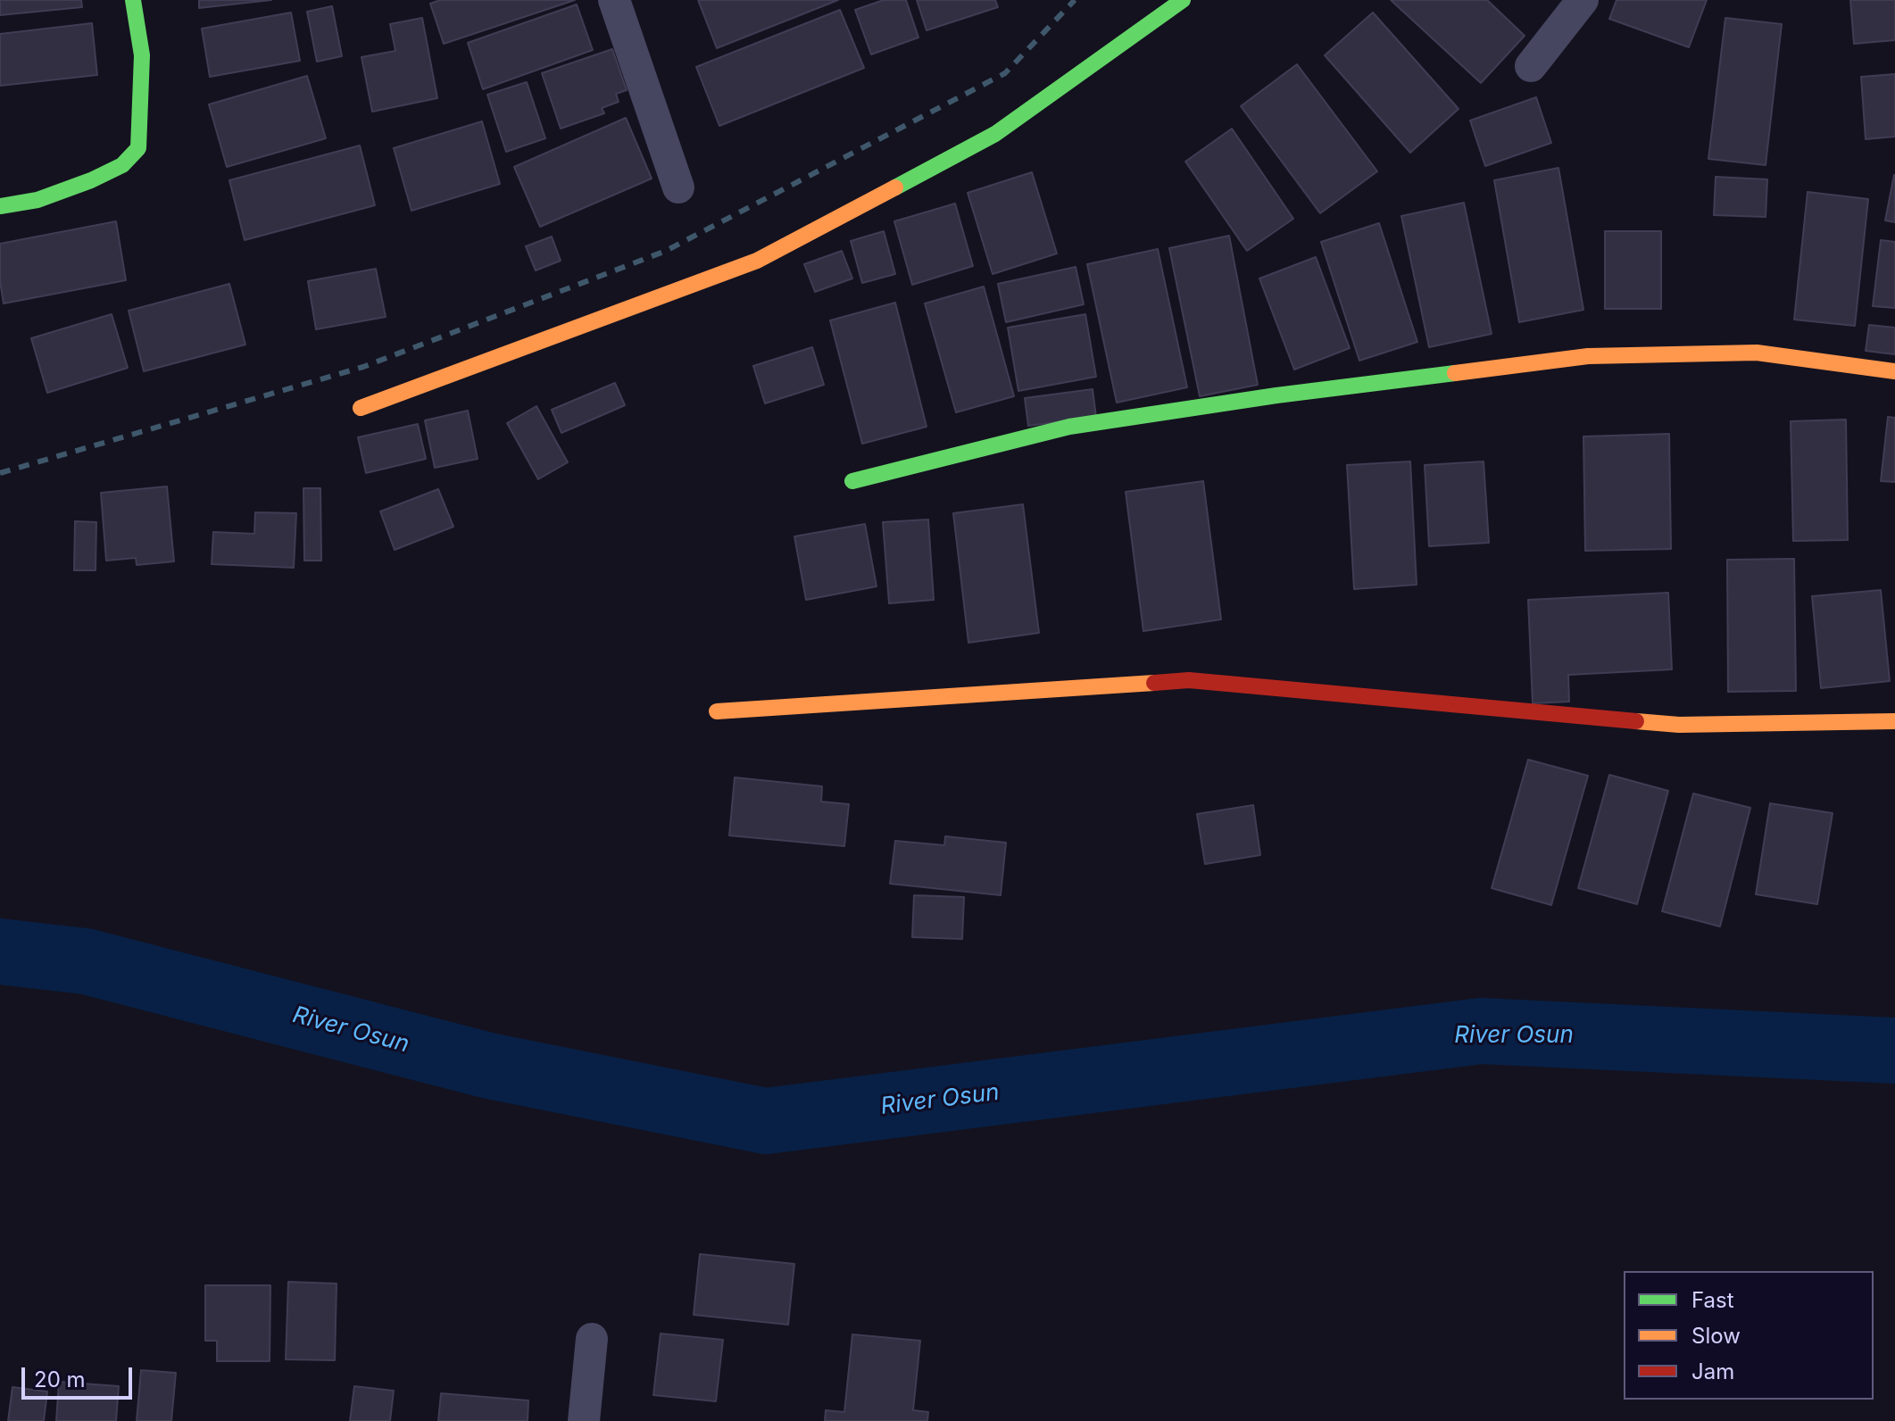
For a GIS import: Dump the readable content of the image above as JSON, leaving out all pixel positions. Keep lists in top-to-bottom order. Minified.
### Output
{"water":["River Osun"],"legend":["Fast","Slow","Jam"],"scale_bar":"20 m"}
